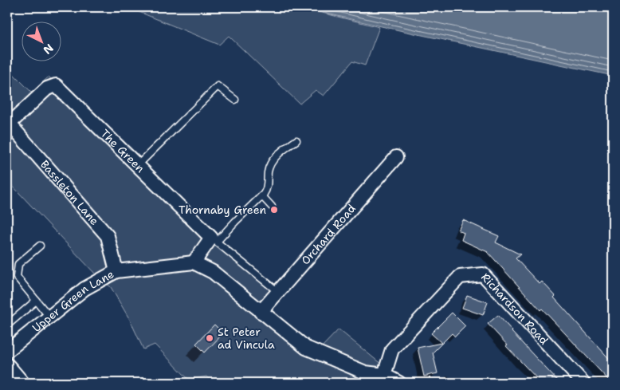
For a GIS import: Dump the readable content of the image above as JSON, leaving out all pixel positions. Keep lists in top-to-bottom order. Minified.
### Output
{"streets":{"street":["The Green","Bassleton Lane","Orchard Road","Upper Green Lane","Richardson Road"]},"crossings":[["The Green","Bassleton Lane"],["Bassleton Lane","Upper Green Lane"]],"places":["Thornaby Green","St Peter ad Vincula"],"north":"bottom right"}
